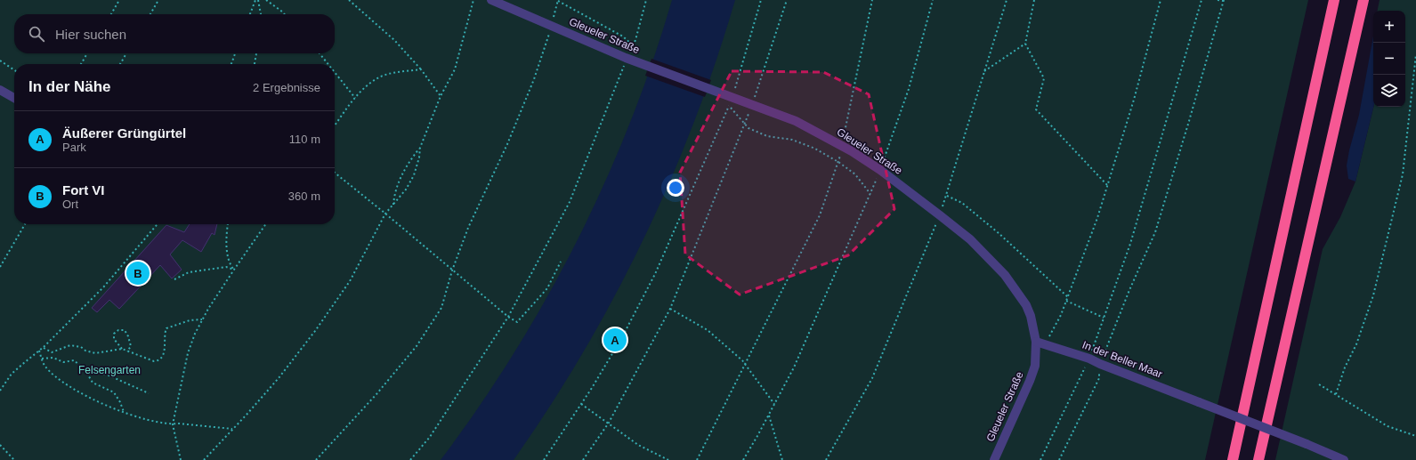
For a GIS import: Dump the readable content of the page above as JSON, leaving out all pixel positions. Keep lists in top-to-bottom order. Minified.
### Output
{"streets":{"street":["Gleueler Straße","In der Beller Maar"]},"crossings":[["Gleueler Straße","In der Beller Maar"]],"parks":["Felsengarten"],"page":{"map_buttons":["+","−"],"search":"Hier suchen","heading":["In der Nähe","2 Ergebnisse"],"list":[{"mark":"A","name":"Äußerer Grüngürtel","note":"Park","value":"110 m"},{"mark":"B","name":"Fort VI","note":"Ort","value":"360 m"}],"pins":["B","A"]}}
